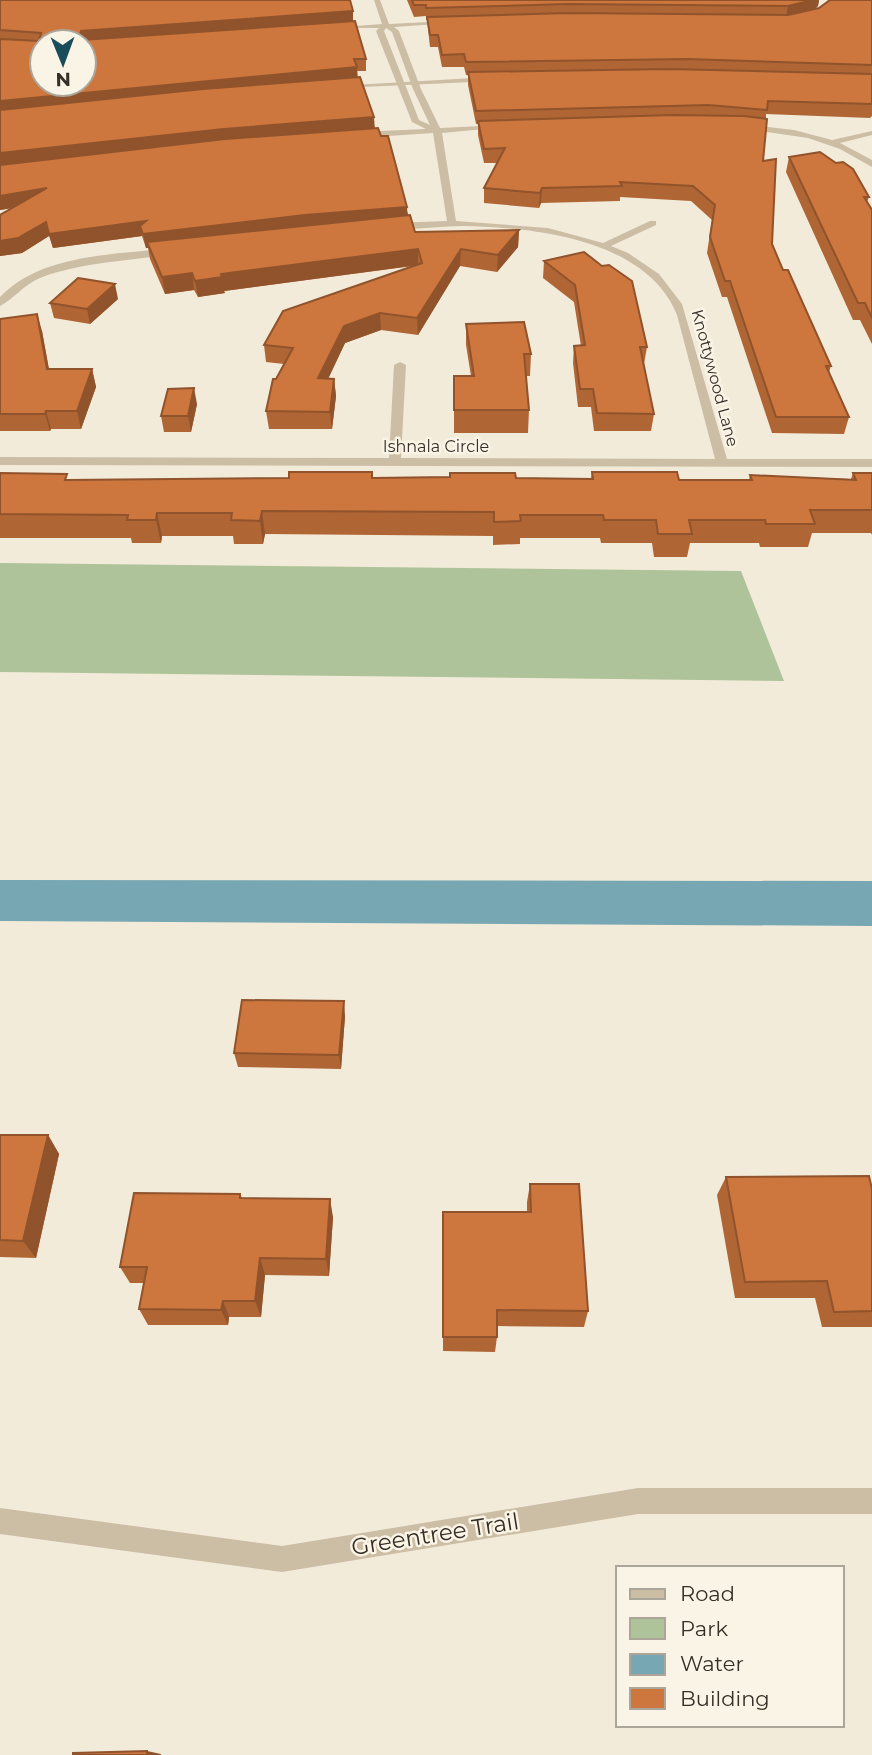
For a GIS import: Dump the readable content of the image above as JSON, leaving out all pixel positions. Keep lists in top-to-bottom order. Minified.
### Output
{"streets":{"street":["Knottywood Lane","Ishnala Circle","Greentree Trail"]},"crossings":[["Knottywood Lane","Ishnala Circle"]],"legend":["Road","Park","Water","Building"],"north":"bottom"}
